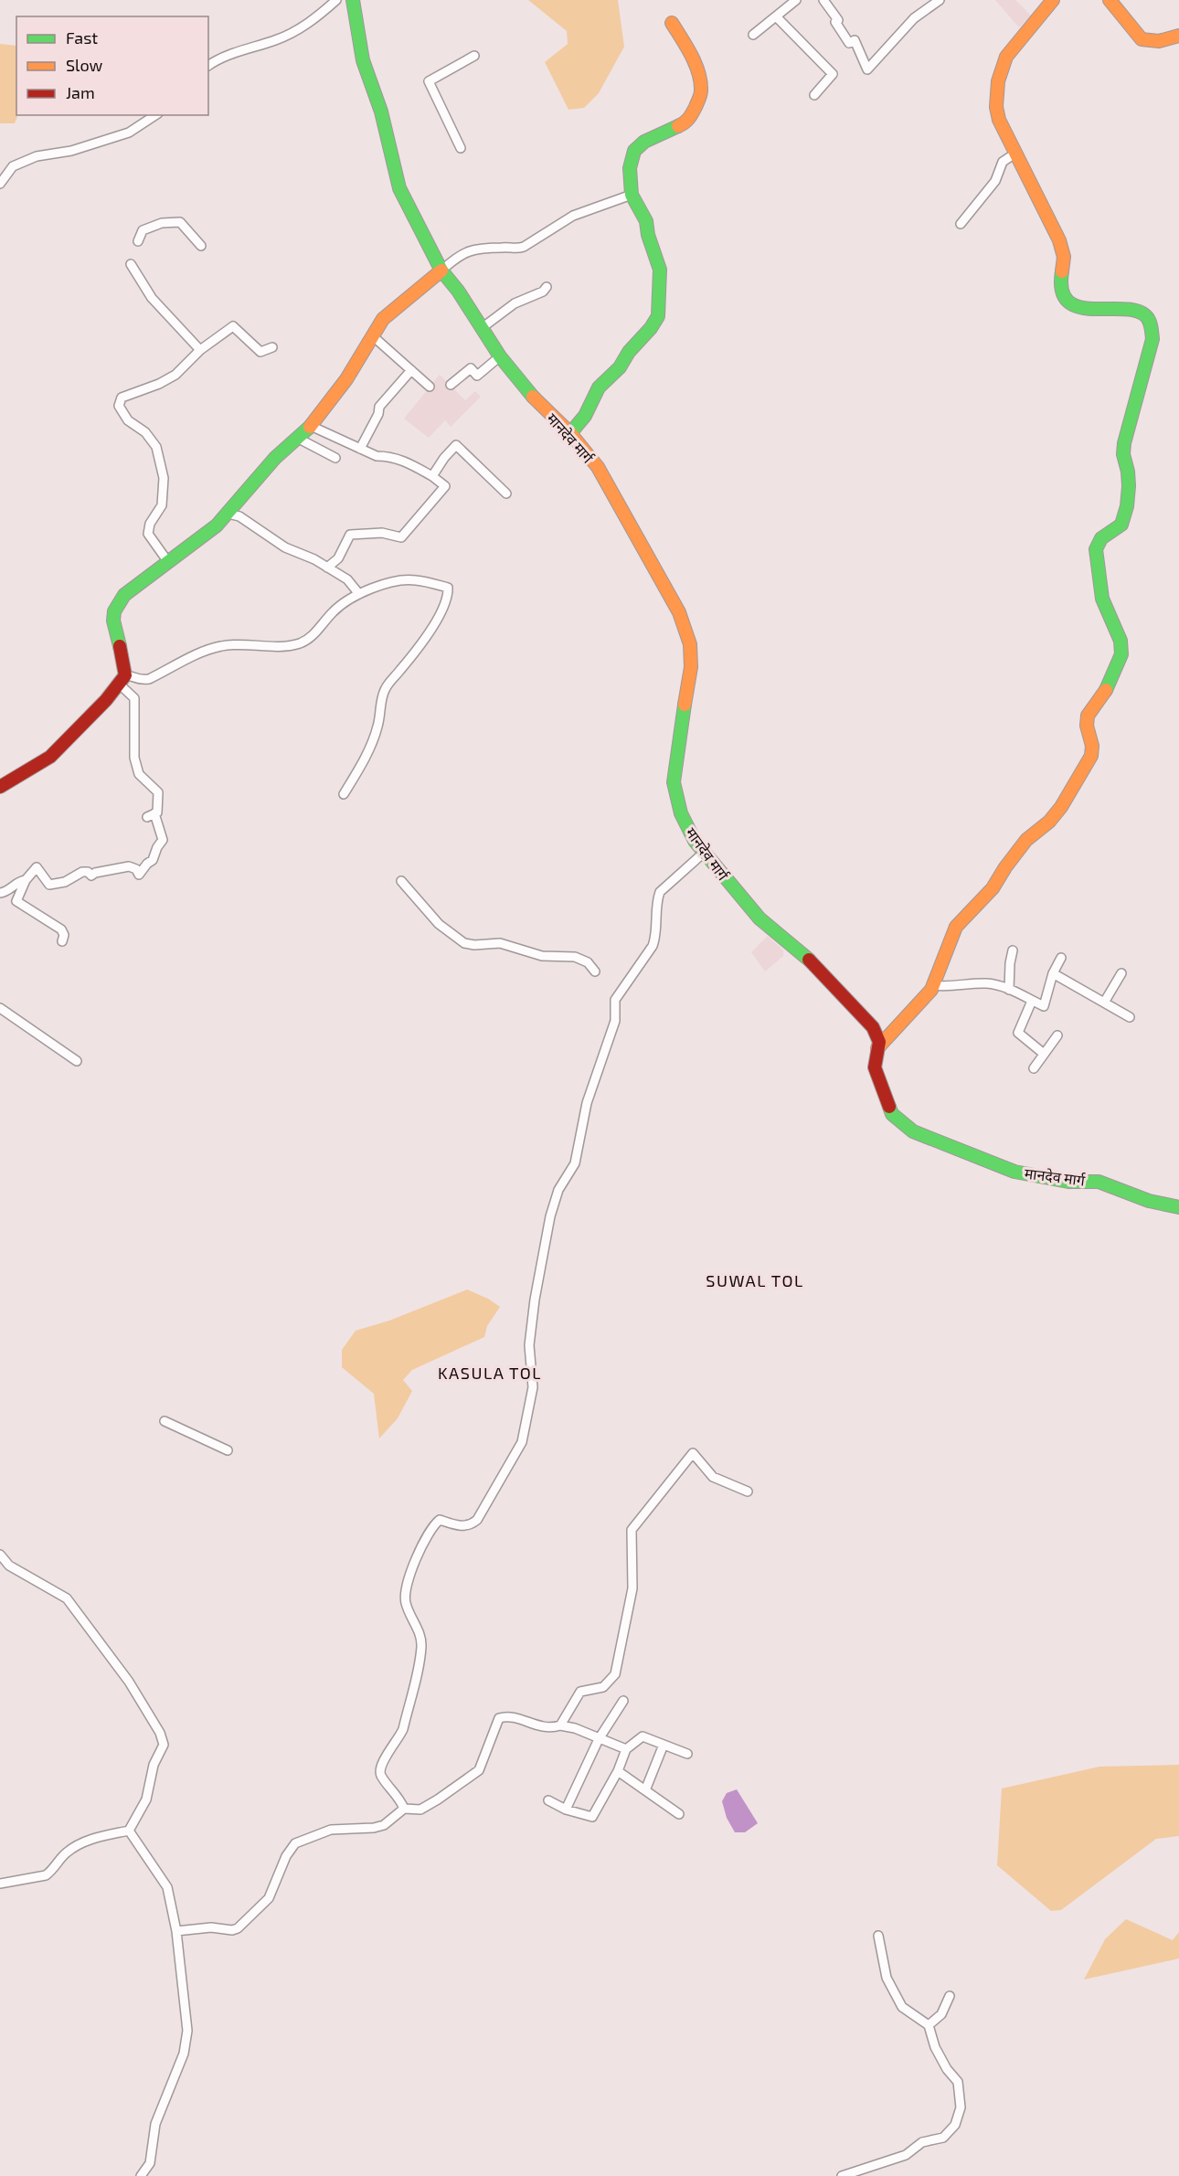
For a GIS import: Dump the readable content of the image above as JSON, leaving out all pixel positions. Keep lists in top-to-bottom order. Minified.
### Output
{"streets":{"main road":["मानदेव मार्ग"]},"districts":["SUWAL TOL","KASULA TOL"],"legend":["Fast","Slow","Jam"]}
